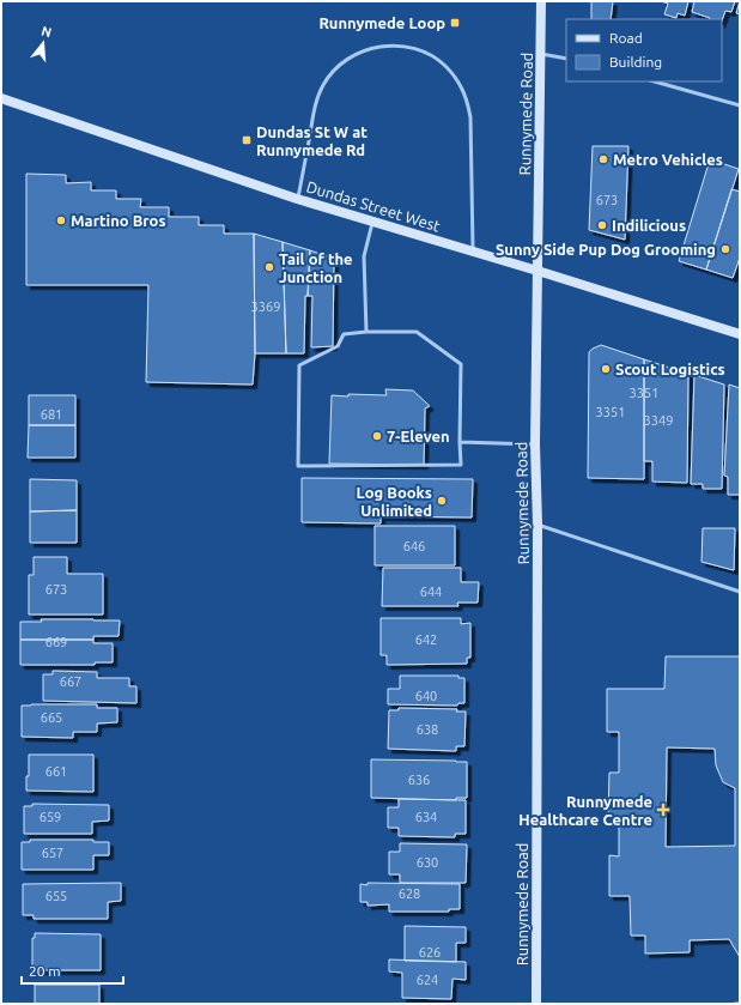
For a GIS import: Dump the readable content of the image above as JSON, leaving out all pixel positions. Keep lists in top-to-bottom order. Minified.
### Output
{"streets":{"street":["Runnymede Road","Dundas Street West"]},"crossings":[["Runnymede Road","Dundas Street West"]],"places":{"transit":["Runnymede Loop","Dundas St W at Runnymede Rd"],"other":["Metro Vehicles","Martino Bros","Indilicious","Sunny Side Pup Dog Grooming","Tail of the Junction","Scout Logistics","7-Eleven","Log Books Unlimited"],"health":["Runnymede Healthcare Centre"]},"house_numbers":["673","3369","3351","3351","681","3349","646","673","644","642","669","667","640","665","638","661","636","659","634","657","630","628","655","626","624"],"legend":["Road","Building"],"scale_bar":"20 m","north":"top"}
